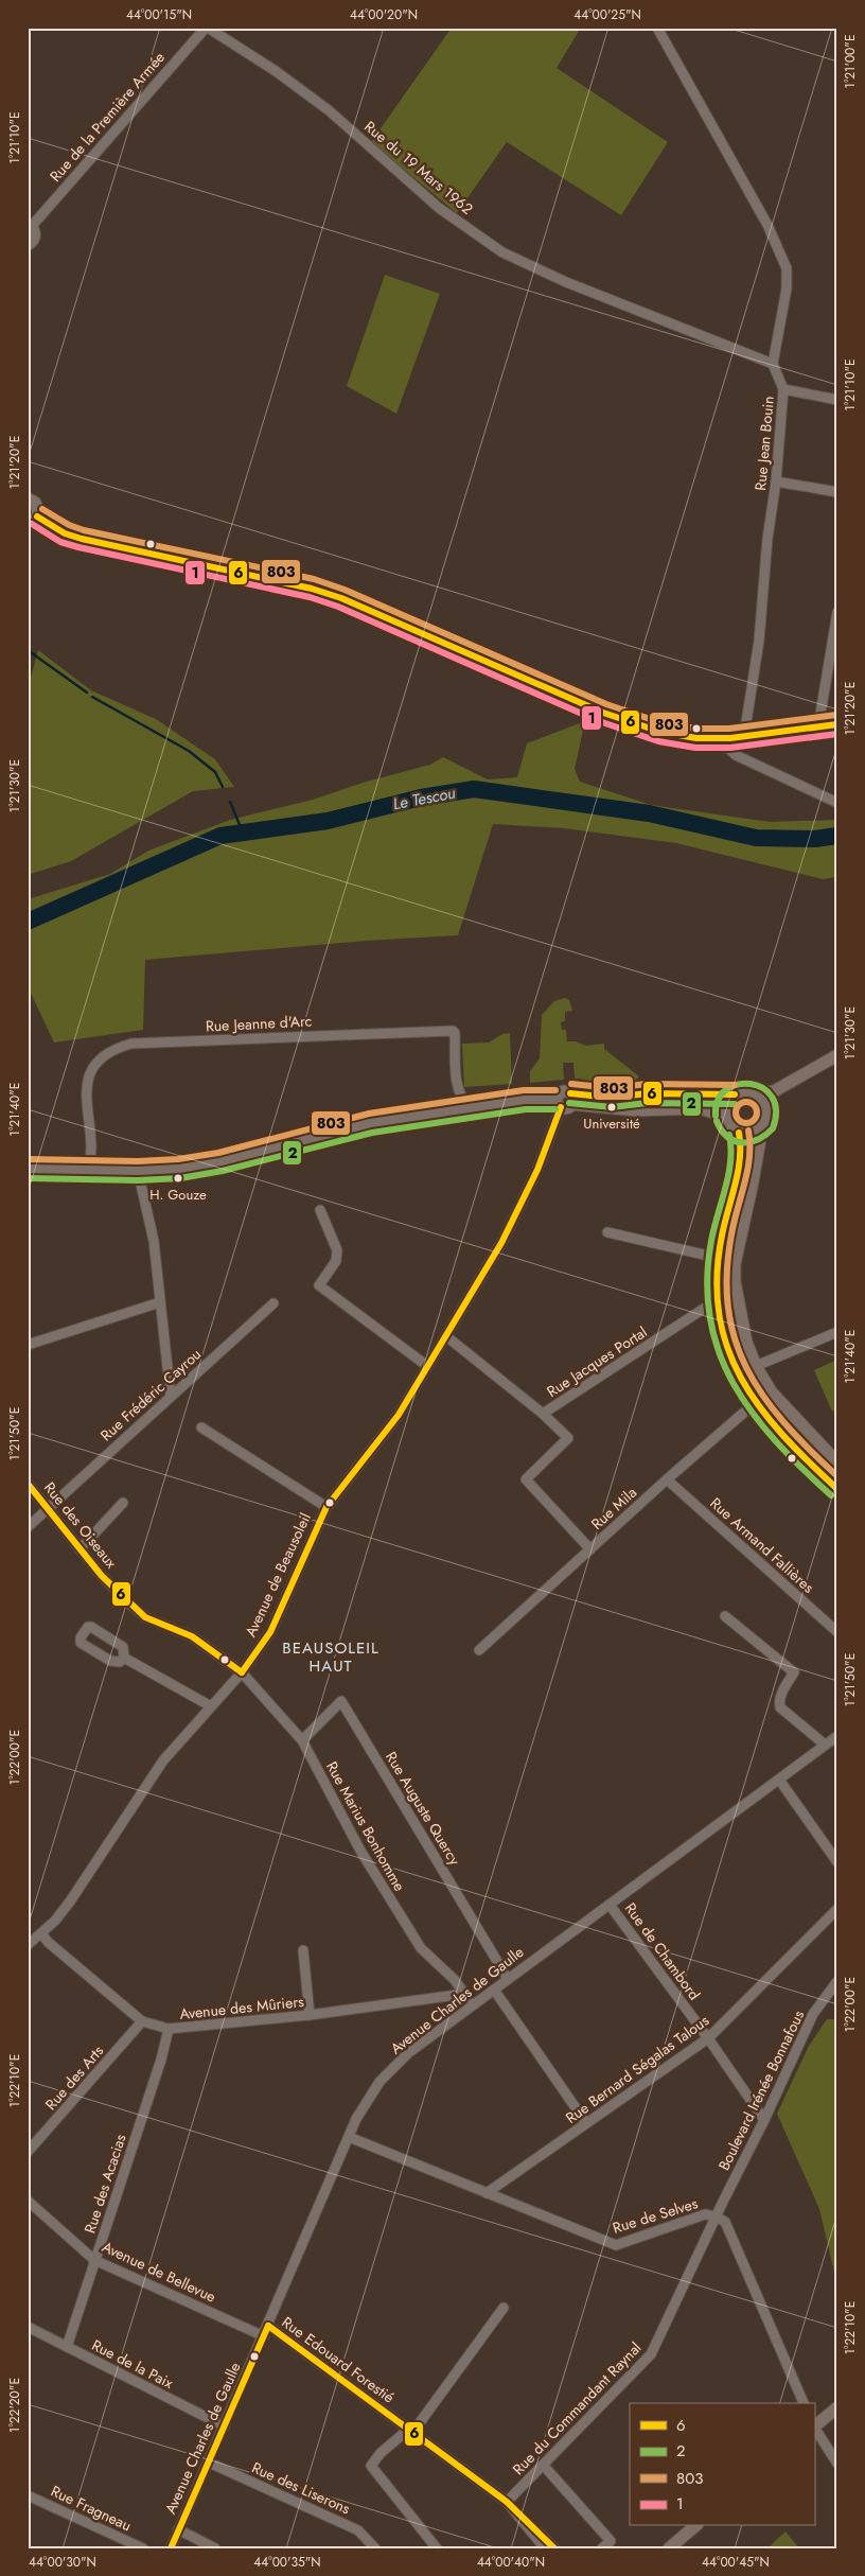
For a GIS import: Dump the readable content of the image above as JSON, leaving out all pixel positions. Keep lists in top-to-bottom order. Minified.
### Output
{"streets":{"street":["Rue de la Première Armée","Rue du 19 Mars 1962","Rue Jean Bouin","Rue Jeanne d'Arc","Rue Jacques Portal","Rue Frédéric Cayrou","Rue Mila","Rue des Oiseaux","Rue Armand Fallières","Avenue de Beausoleil","Rue Auguste Quercy","Rue Marius Bonhomme","Rue de Chambord","Avenue Charles de Gaulle","Avenue des Mûriers","Rue Bernard Ségalas Talous","Rue des Arts","Boulevard Irénée Bonnafous","Rue des Acacias","Rue de Selves","Avenue de Bellevue","Rue Edouard Forestié","Rue de la Paix","Rue du Commandant Raynal","Rue des Liserons","Rue Fragneau"]},"crossings":[["Rue de la Première Armée","Rue du 19 Mars 1962"],["Rue du 19 Mars 1962","Rue Jean Bouin"],["Rue Jacques Portal","Avenue de Beausoleil"],["Rue Frédéric Cayrou","Rue des Oiseaux"],["Rue Mila","Rue Armand Fallières"],["Rue des Oiseaux","Avenue de Beausoleil"],["Rue des Oiseaux","Rue Marius Bonhomme"],["Avenue de Beausoleil","Rue Marius Bonhomme"],["Avenue de Beausoleil","Avenue des Mûriers"],["Rue Auguste Quercy","Rue Marius Bonhomme"],["Rue Auguste Quercy","Avenue Charles de Gaulle"],["Rue Marius Bonhomme","Avenue des Mûriers"],["Rue de Chambord","Avenue Charles de Gaulle"],["Rue de Chambord","Rue Bernard Ségalas Talous"],["Rue de Chambord","Boulevard Irénée Bonnafous"],["Avenue Charles de Gaulle","Rue de Selves"],["Avenue Charles de Gaulle","Avenue de Bellevue"],["Avenue Charles de Gaulle","Rue Edouard Forestié"],["Avenue Charles de Gaulle","Rue de la Paix"],["Avenue Charles de Gaulle","Rue des Liserons"],["Avenue des Mûriers","Rue des Arts"],["Avenue des Mûriers","Rue des Acacias"],["Rue Bernard Ségalas Talous","Rue de Selves"],["Boulevard Irénée Bonnafous","Rue de Selves"],["Boulevard Irénée Bonnafous","Rue du Commandant Raynal"],["Rue des Acacias","Avenue de Bellevue"],["Rue des Acacias","Rue de la Paix"],["Rue de Selves","Rue du Commandant Raynal"],["Rue Edouard Forestié","Rue du Commandant Raynal"]],"districts":["BEAUSOLEIL HAUT"],"water":["Le Tescou"],"places":["Université","H. Gouze"],"lines":["transit line 803","transit line 6","transit line 1","transit line 2"],"legend":["6","2","803","1"],"coordinates":["44°00'15\"N","44°00'20\"N","44°00'25\"N","1°21'00\"E","1°21'10\"E","1°21'20\"E","1°21'30\"E","1°21'40\"E","1°21'50\"E","1°22'00\"E","1°22'10\"E","1°22'20\"E","44°00'30\"N","44°00'35\"N","44°00'40\"N","44°00'45\"N"]}
